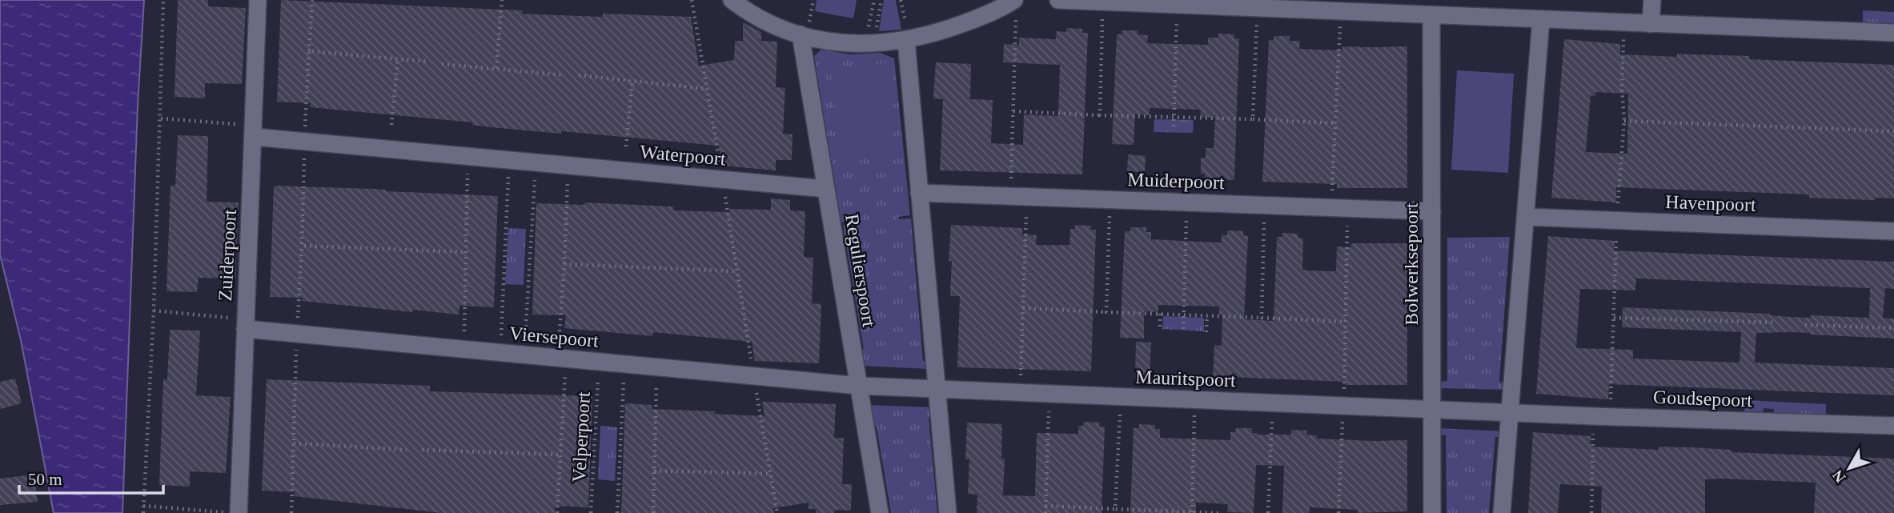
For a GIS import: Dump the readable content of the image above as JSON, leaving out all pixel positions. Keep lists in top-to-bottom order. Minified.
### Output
{"streets":{"street":["Waterpoort","Muiderpoort","Havenpoort","Zuiderpoort","Bolwerksepoort","Regulierspoort","Viersepoort","Mauritspoort","Goudsepoort"],"path":["Velperpoort"]},"crossings":[["Waterpoort","Zuiderpoort"],["Waterpoort","Regulierspoort"],["Muiderpoort","Bolwerksepoort"],["Zuiderpoort","Viersepoort"],["Bolwerksepoort","Mauritspoort"],["Regulierspoort","Viersepoort"],["Viersepoort","Mauritspoort"],["Viersepoort","Velperpoort"],["Mauritspoort","Goudsepoort"]],"scale_bar":"50 m","north":"bottom left"}
